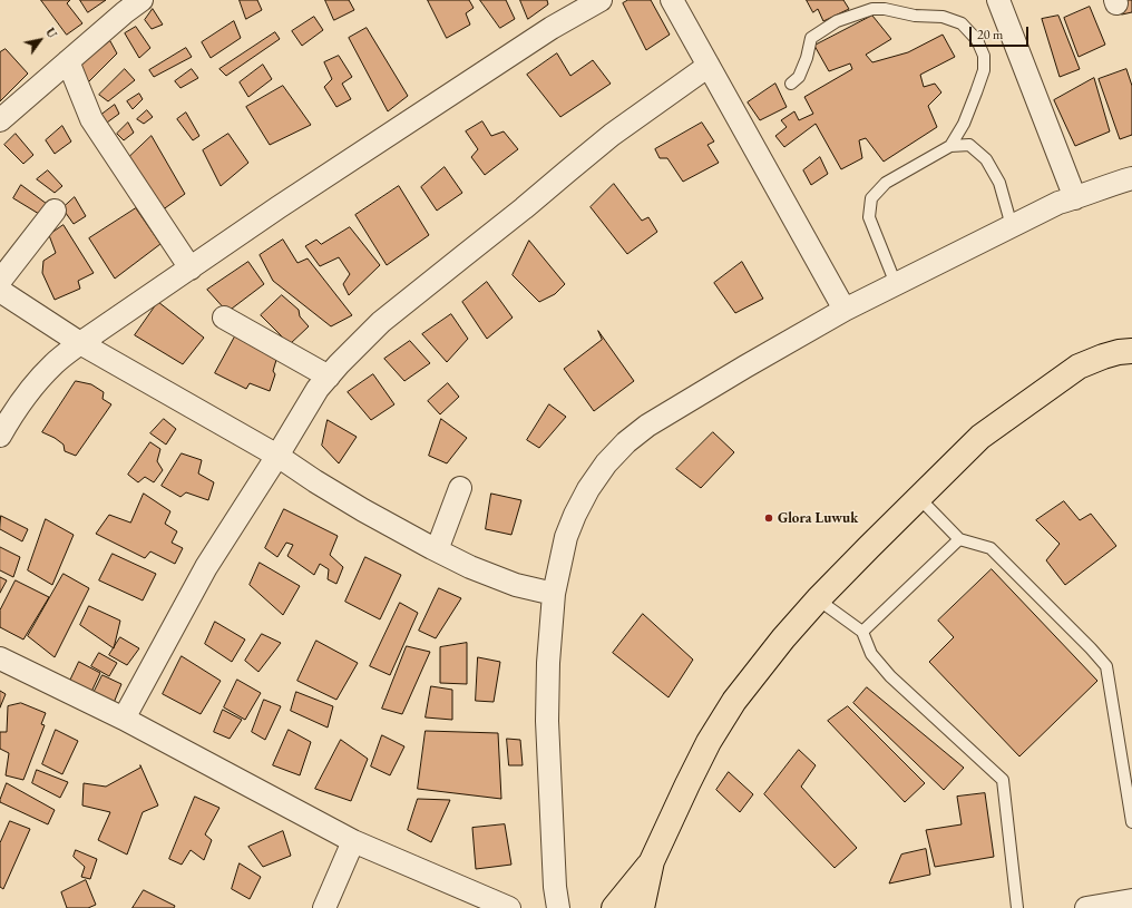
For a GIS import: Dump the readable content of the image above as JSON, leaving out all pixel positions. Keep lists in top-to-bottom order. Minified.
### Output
{"places":["Glora Luwuk"],"scale_bar":"20 m","north":"top right"}
